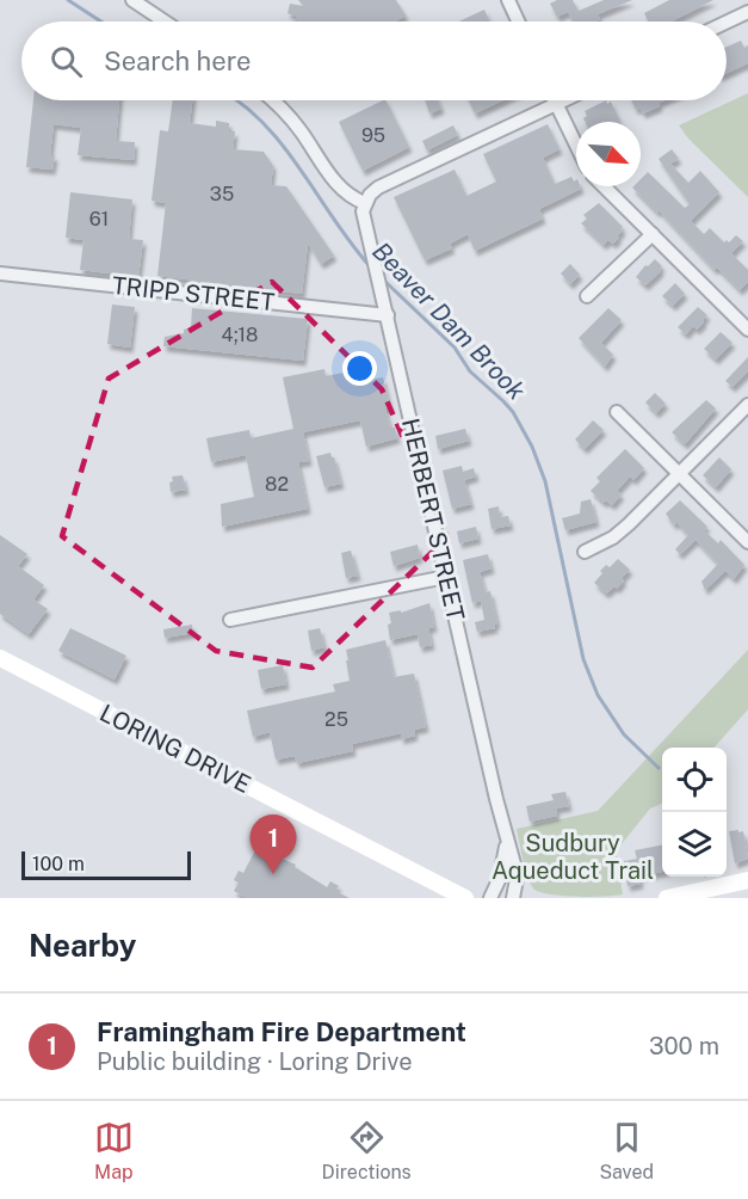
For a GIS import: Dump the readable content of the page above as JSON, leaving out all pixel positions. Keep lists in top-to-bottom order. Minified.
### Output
{"streets":{"street":["TRIPP STREET","HERBERT STREET","LORING DRIVE"]},"crossings":[["TRIPP STREET","HERBERT STREET"]],"water":["Beaver Dam Brook"],"parks":["Sudbury Aqueduct Trail"],"house_numbers":["95","35","61","4;18","82","25"],"scale_bar":"100 m","north":"bottom right","page":{"search":"Search here","pins":"1","scale":"100 m","heading":"Nearby","list":[{"mark":"1","name":"Framingham Fire Department","note":"Public building · Loring Drive","value":"300 m"}],"nav":["Map","Directions","Saved"]}}
